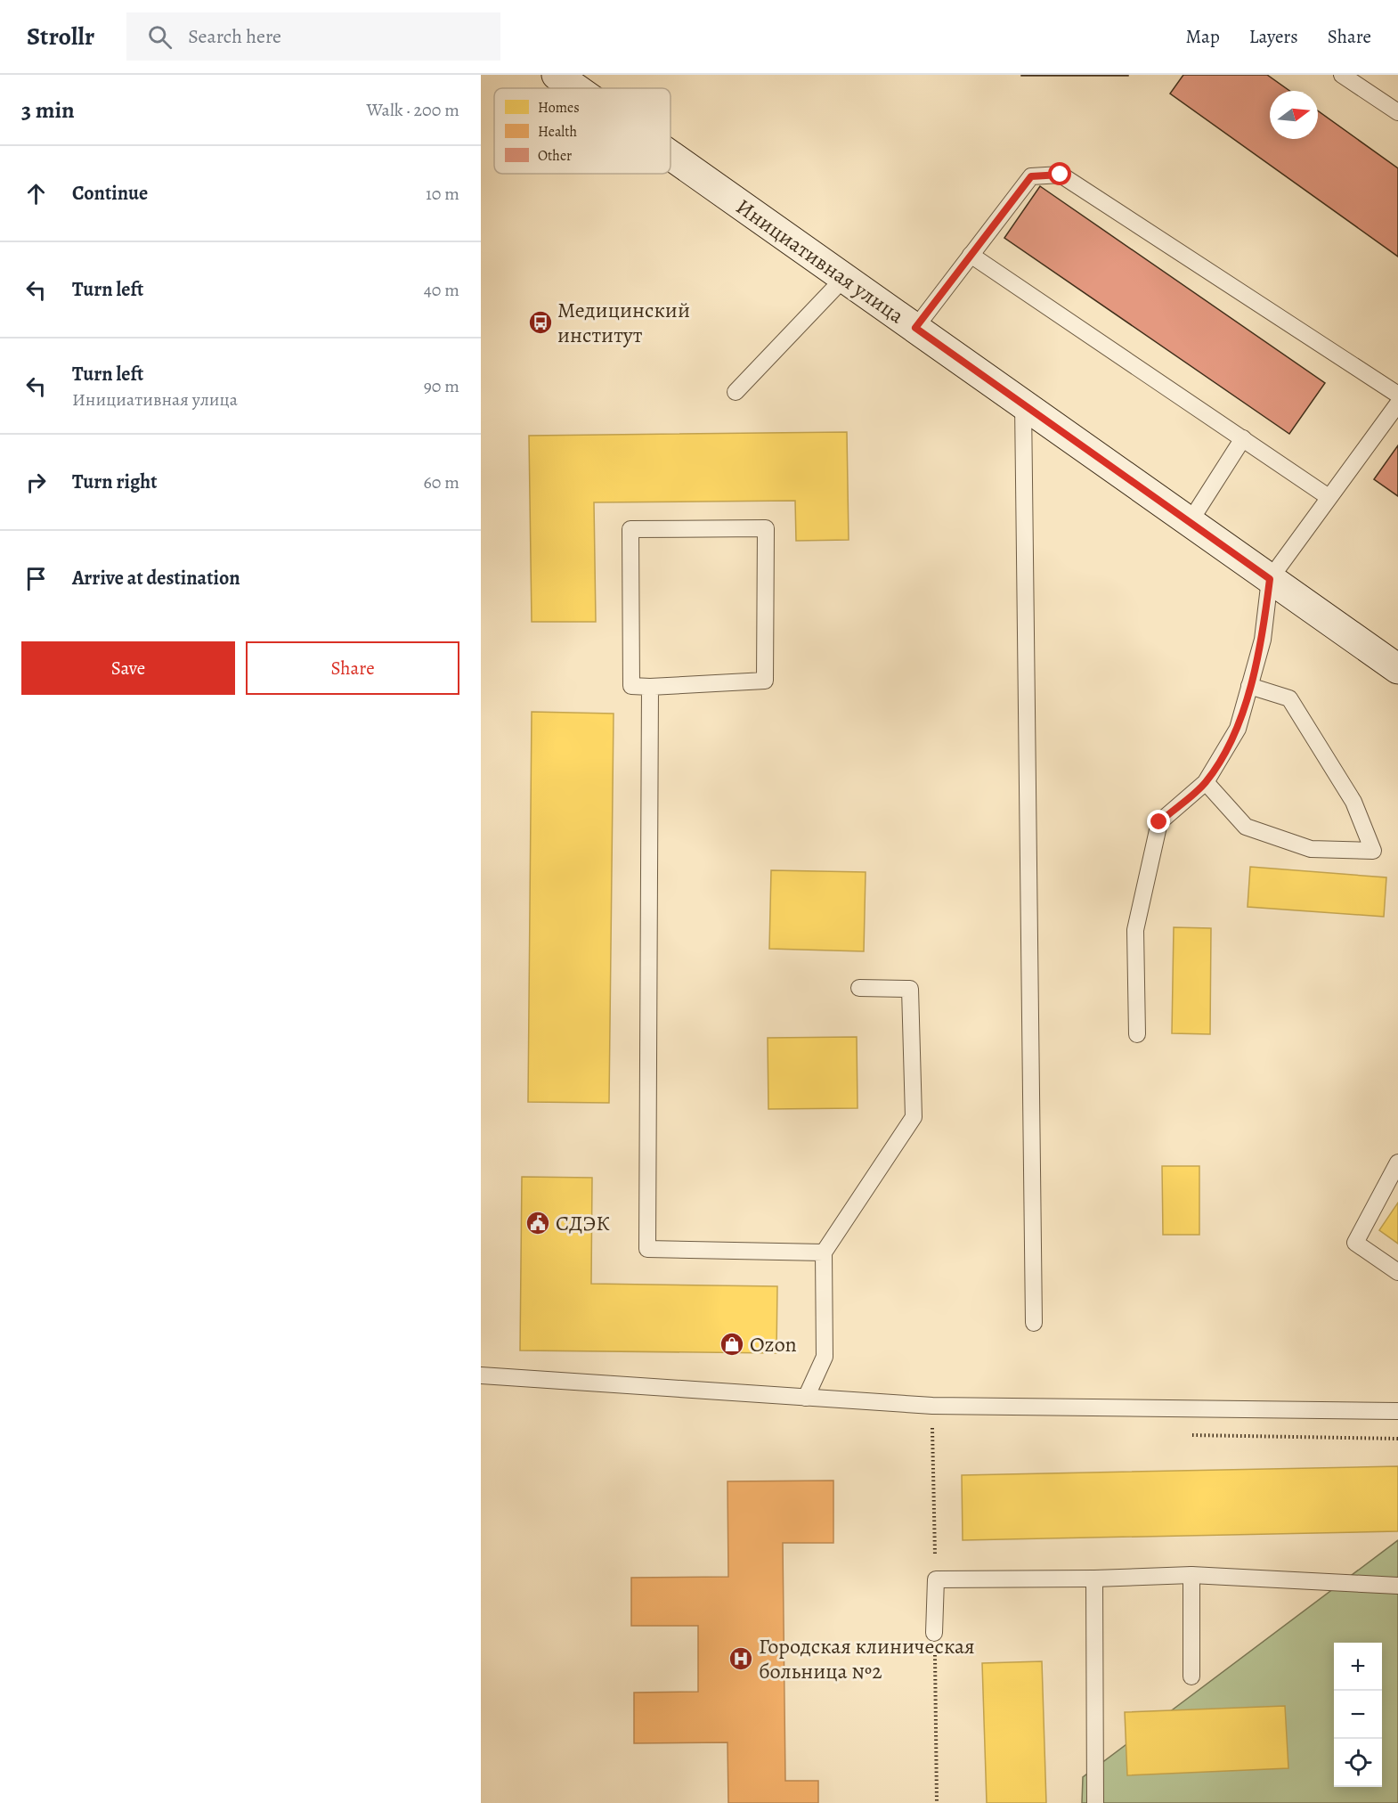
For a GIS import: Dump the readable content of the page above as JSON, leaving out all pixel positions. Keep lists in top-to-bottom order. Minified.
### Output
{"streets":{"main road":["Инициативная улица"]},"places":{"bus stop":["Медицинский институт"],"public building":["СДЭК"],"shop":["Ozon"],"hospital":["Городская клиническая больница №2"]},"legend":["Homes","Health","Other"],"north":"right","page":{"header":"Strollr","search":"Search here","nav":["Map","Layers","Share"],"heading":["3 min","Walk · 200 m"],"list":[["Continue","10 m"],["Turn left","40 m"],["Turn left","Инициативная улица","90 m"],["Turn right","60 m"],"Arrive at destination"],"buttons":["Save","Share"],"map_buttons":["+","−"]}}
